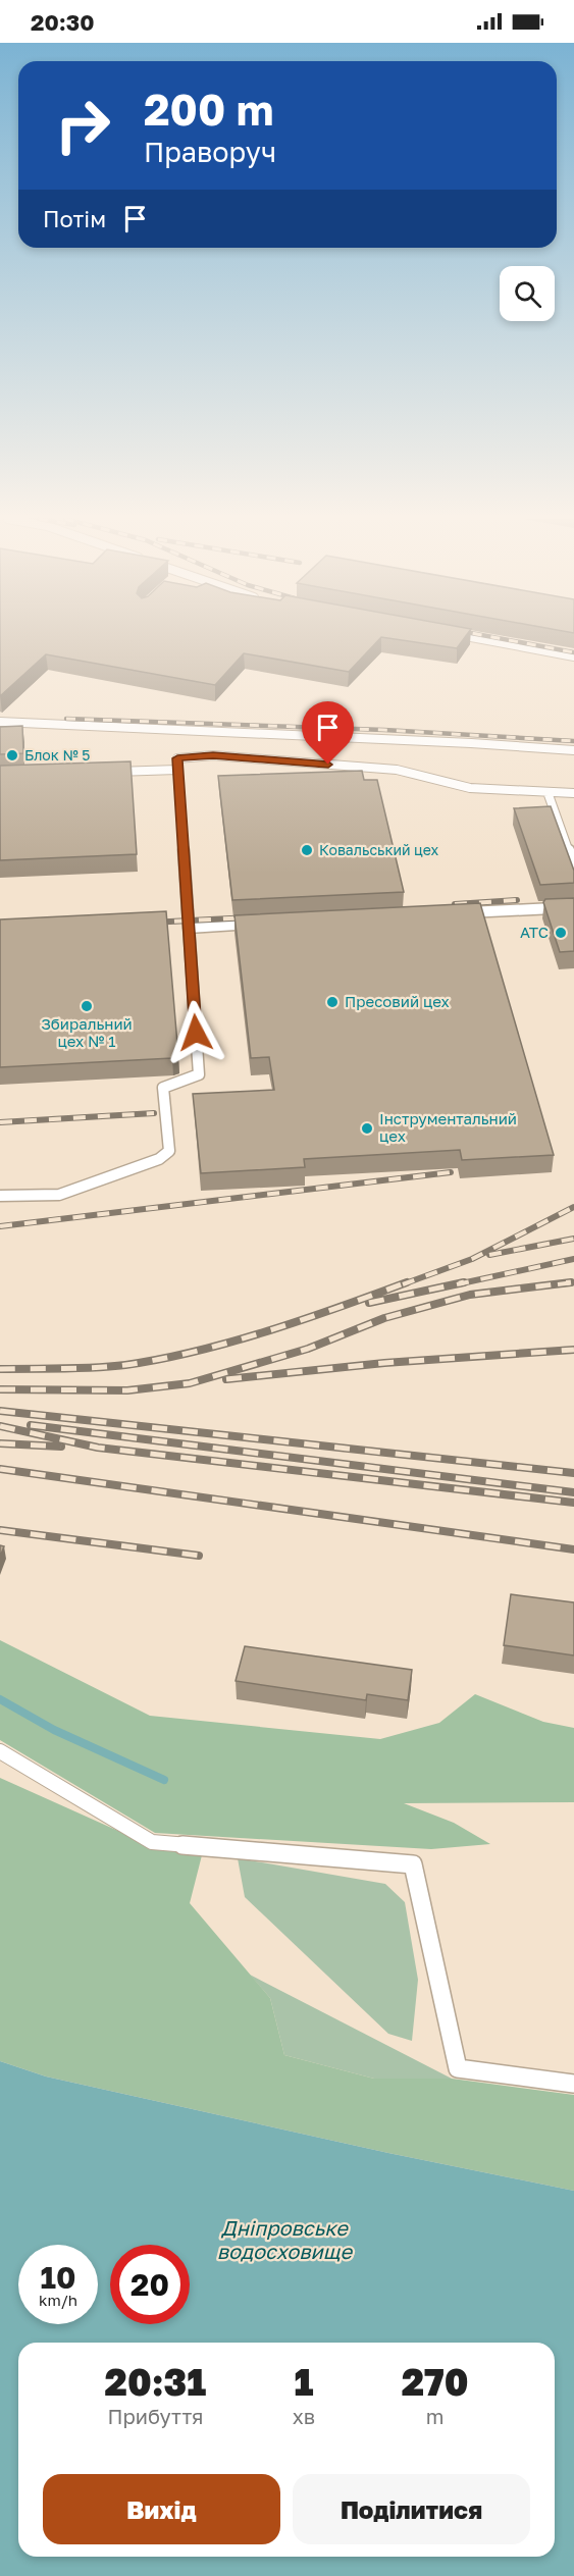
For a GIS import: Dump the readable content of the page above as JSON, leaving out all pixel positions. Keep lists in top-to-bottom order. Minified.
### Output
{"water":["Дніпровське водосховище"],"places":["Блок № 5","Ковальський цех","АТС","Пресовий цех","Збиральний цех № 1","Інструментальний цех"],"page":{"status":"20:30","turn":["200 m","Праворуч"],"then":"Потім","speed":"10 km/h","limit":"20","eta":["20:31","Прибуття","1","хв","270","m"],"buttons":["Вихід","Поділитися"]}}
